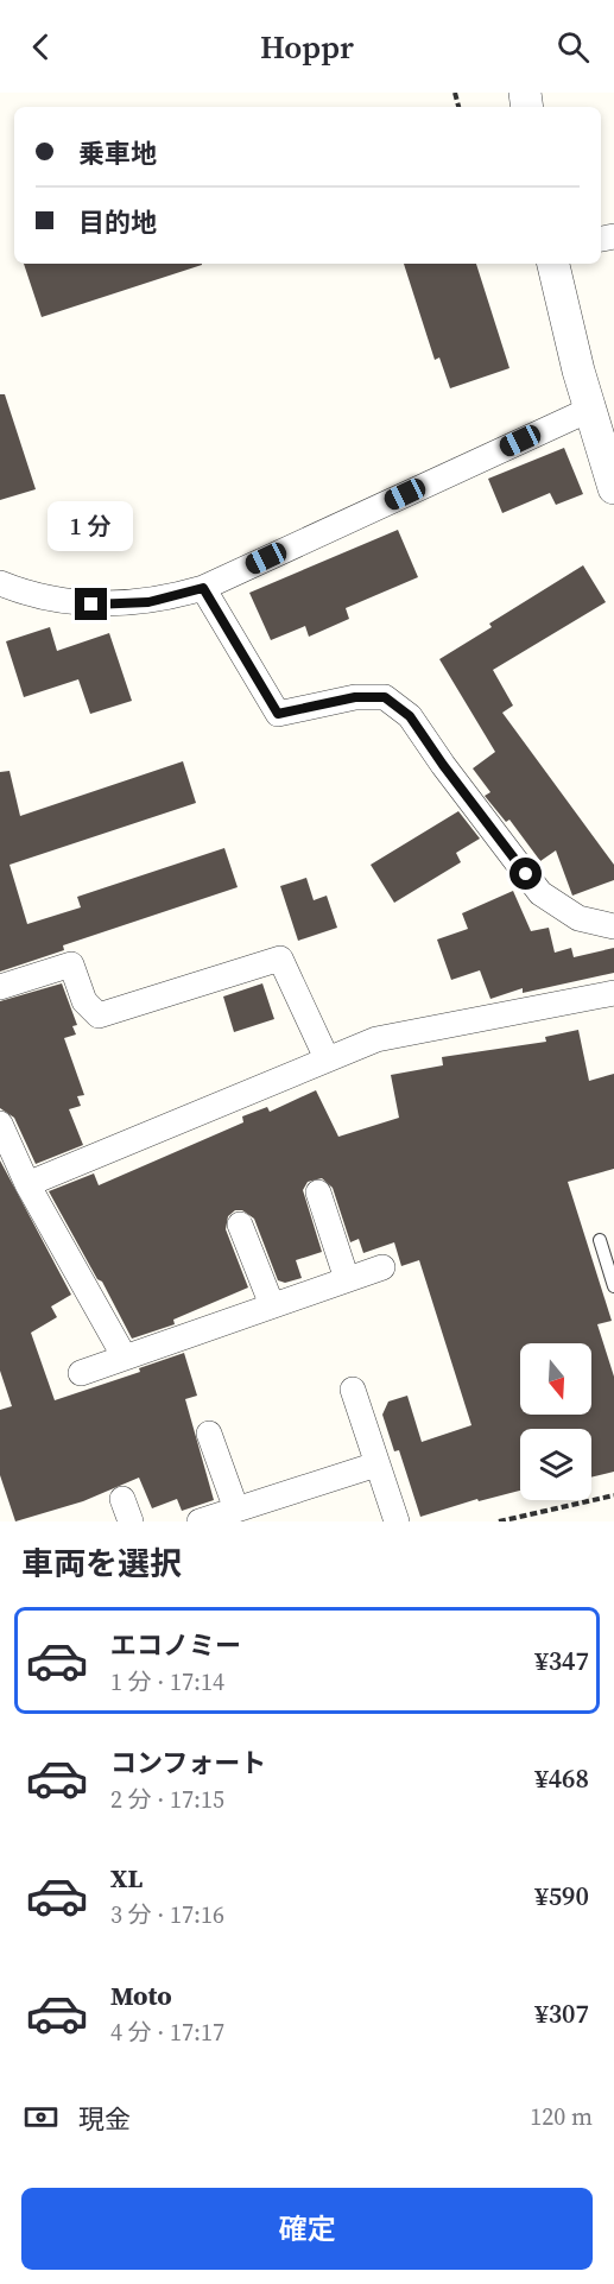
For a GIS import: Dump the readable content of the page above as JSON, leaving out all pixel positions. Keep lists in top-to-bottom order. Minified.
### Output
{"north":"bottom","page":{"header":"Hoppr","banner":["乗車地","目的地"],"bubble":"1 分","heading":"車両を選択","list":[{"name":"エコノミー","note":"1 分 · 17:14","value":"¥347"},{"name":"コンフォート","note":"2 分 · 17:15","value":"¥468"},{"name":"XL","note":"3 分 · 17:16","value":"¥590"},{"name":"Moto","note":"4 分 · 17:17","value":"¥307"}],"pay":["現金","120 m"],"buttons":"確定"}}
